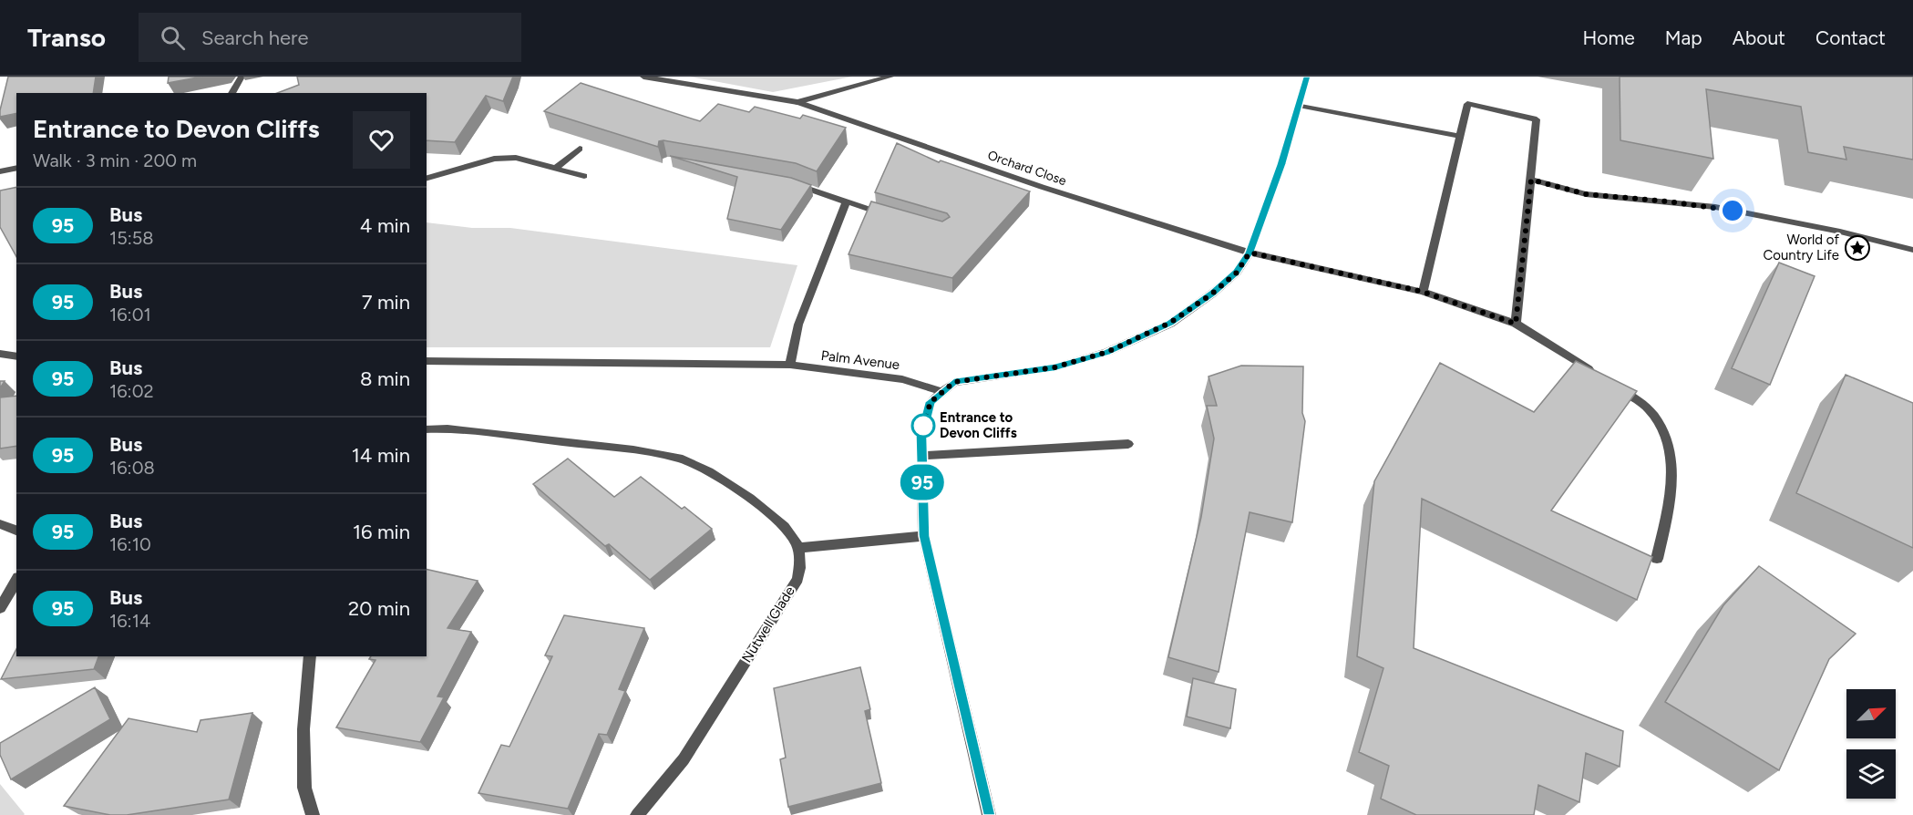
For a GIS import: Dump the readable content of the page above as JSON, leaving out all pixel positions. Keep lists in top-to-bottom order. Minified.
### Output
{"streets":{"street":["Orchard Close","Palm Avenue","Nutwell Glade"]},"places":{"place":["World of Country Life"],"other":["Entrance to Devon Cliffs"]},"lines":["bus line 95"],"north":"top right","page":{"header":"Transo","search":"Search here","nav":["Home","Map","About","Contact"],"on_map":"95","heading":["Entrance to Devon Cliffs","Walk · 3 min · 200 m"],"list":[{"mark":"95","name":"Bus","note":"15:58","value":"4 min"},{"mark":"95","name":"Bus","note":"16:01","value":"7 min"},{"mark":"95","name":"Bus","note":"16:02","value":"8 min"},{"mark":"95","name":"Bus","note":"16:08","value":"14 min"},{"mark":"95","name":"Bus","note":"16:10","value":"16 min"},{"mark":"95","name":"Bus","note":"16:14","value":"20 min"}]}}
